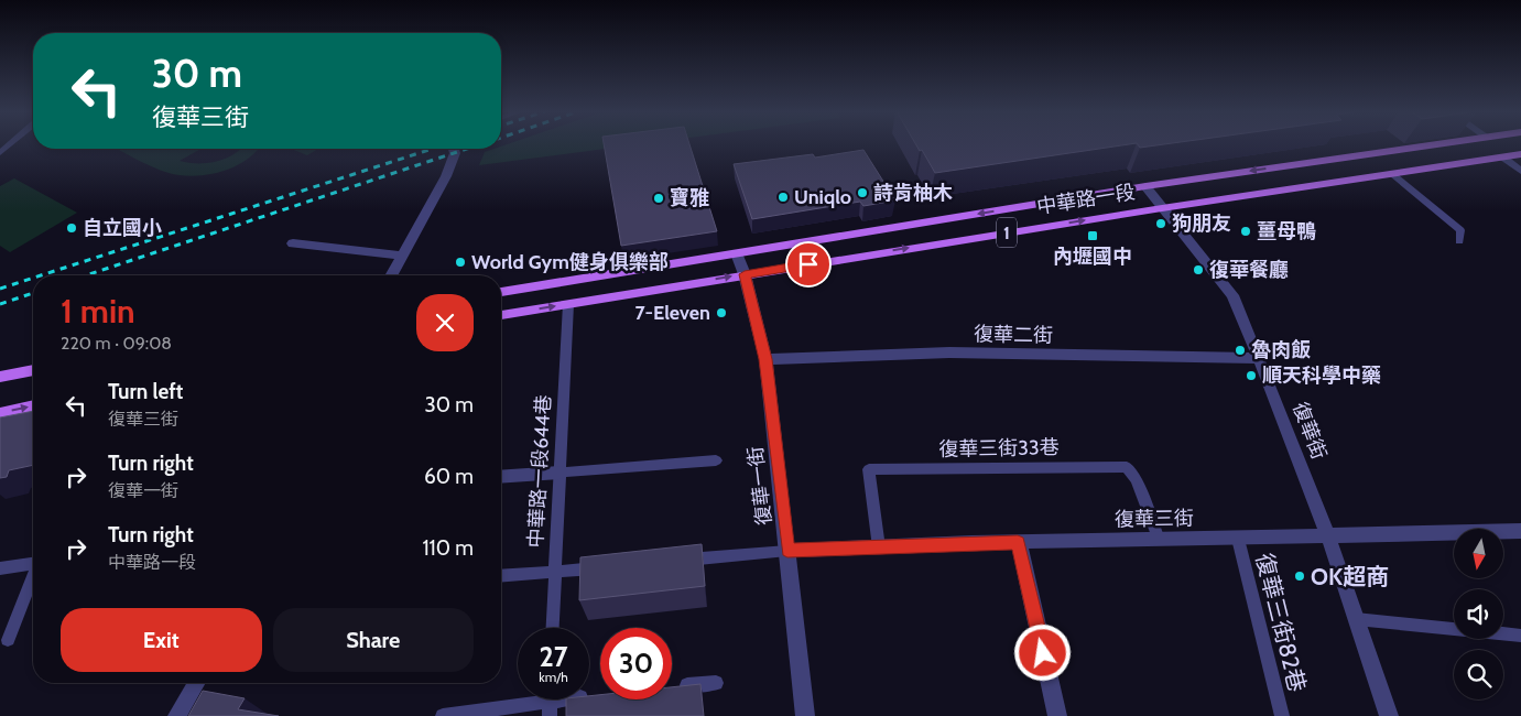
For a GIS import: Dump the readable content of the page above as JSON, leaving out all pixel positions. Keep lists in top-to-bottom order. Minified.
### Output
{"streets":{"main road":["中華路一段","1"],"street":["復華二街","復華街","復華一街","復華三街"],"lane":["復華三街33巷","中華路一段644巷","復華三街82巷"]},"crossings":[["中華路一段","復華街"],["中華路一段","中華路一段644巷"],["中華路一段","復華一街"],["復華二街","復華街"],["復華二街","復華一街"],["復華街","復華三街"],["復華三街33巷","復華三街"],["復華一街","復華三街"],["復華三街","復華三街82巷"]],"places":{"other":["詩肯柚木","Uniqlo","寶雅","狗朋友","自立國小","薑母鴨","World Gym健身俱樂部","復華餐廳","7-Eleven","魯肉飯","順天科學中藥","OK超商"],"transit":["內壢國中"]},"north":"bottom","page":{"turn":["30 m","復華三街"],"heading":["1 min","220 m · 09:08"],"list":[{"name":"Turn left","note":"復華三街","value":"30 m"},{"name":"Turn right","note":"復華一街","value":"60 m"},{"name":"Turn right","note":"中華路一段","value":"110 m"}],"buttons":["Exit","Share"],"speed":"27 km/h","limit":"30"}}
